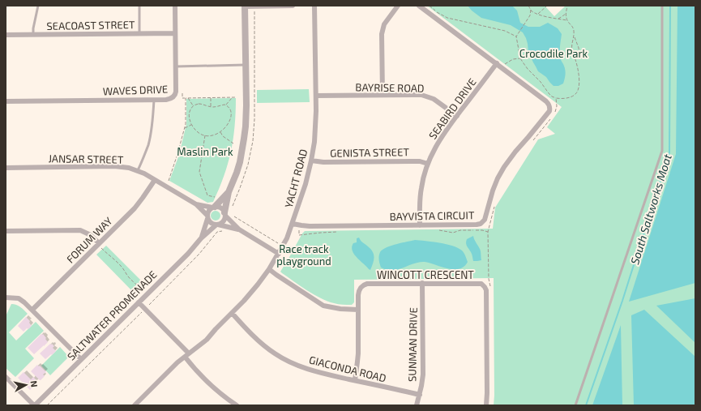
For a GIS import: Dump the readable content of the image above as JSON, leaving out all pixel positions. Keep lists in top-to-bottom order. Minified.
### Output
{"streets":{"street":["SEACOAST STREET","BAYRISE ROAD","WAVES DRIVE","SEABIRD DRIVE","GENISTA STREET","JANSAR STREET","YACHT ROAD","BAYVISTA CIRCUIT","FORUM WAY","WINCOTT CRESCENT","SALTWATER PROMENADE","SUNMAN DRIVE","GIACONDA ROAD"]},"crossings":[["SEACOAST STREET","WAVES DRIVE"],["BAYRISE ROAD","SEABIRD DRIVE"],["BAYRISE ROAD","YACHT ROAD"],["SEABIRD DRIVE","GENISTA STREET"],["SEABIRD DRIVE","BAYVISTA CIRCUIT"],["GENISTA STREET","YACHT ROAD"],["JANSAR STREET","FORUM WAY"],["JANSAR STREET","SALTWATER PROMENADE"],["YACHT ROAD","BAYVISTA CIRCUIT"],["YACHT ROAD","GIACONDA ROAD"],["WINCOTT CRESCENT","SUNMAN DRIVE"],["WINCOTT CRESCENT","GIACONDA ROAD"],["SUNMAN DRIVE","GIACONDA ROAD"]],"water":["South Saltworks Moat"],"parks":["Crocodile Park","Maslin Park","Race track playground"],"north":"right"}
